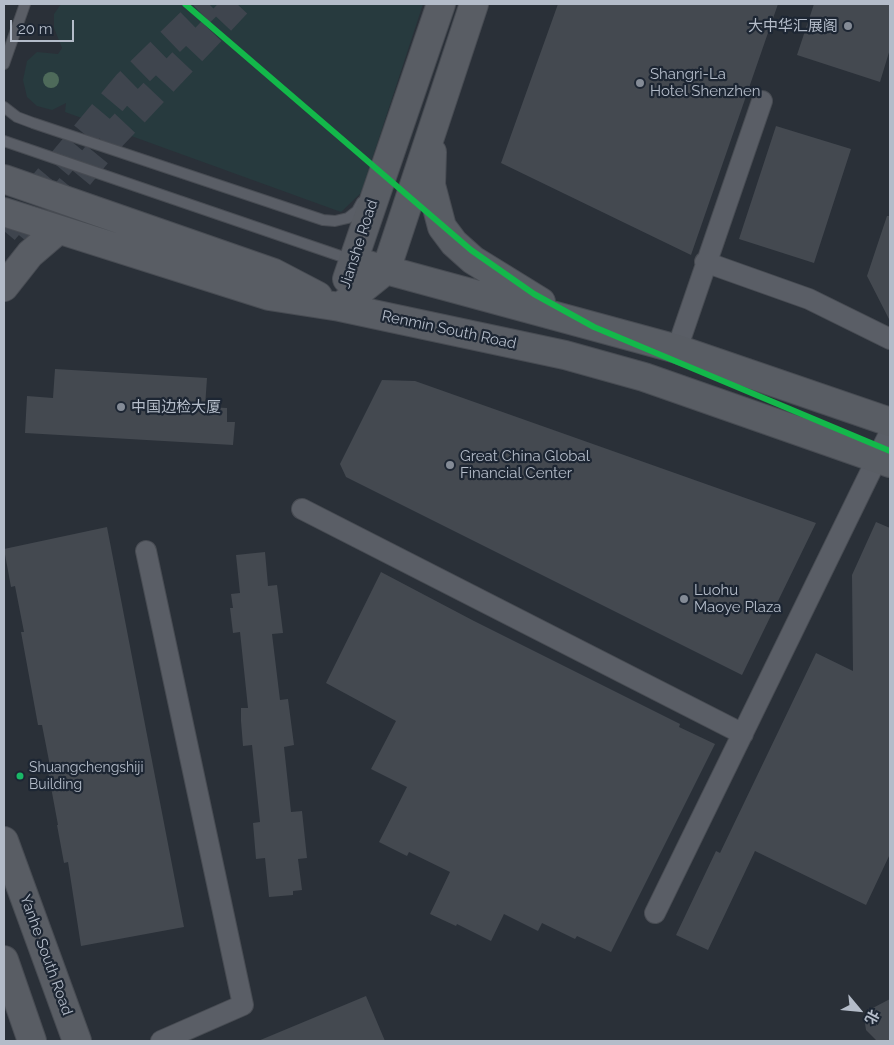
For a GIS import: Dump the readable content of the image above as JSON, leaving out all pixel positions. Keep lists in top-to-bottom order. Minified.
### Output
{"streets":{"main road":["Jianshe Road","Renmin South Road","Yanhe South Road"]},"crossings":[["Jianshe Road","Renmin South Road"]],"places":["大中华汇展阁","Shangri-La Hotel Shenzhen","中国边检大厦","Great China Global Financial Center","Luohu Maoye Plaza","Shuangchengshiji Building"],"scale_bar":"20 m","north":"bottom right"}
